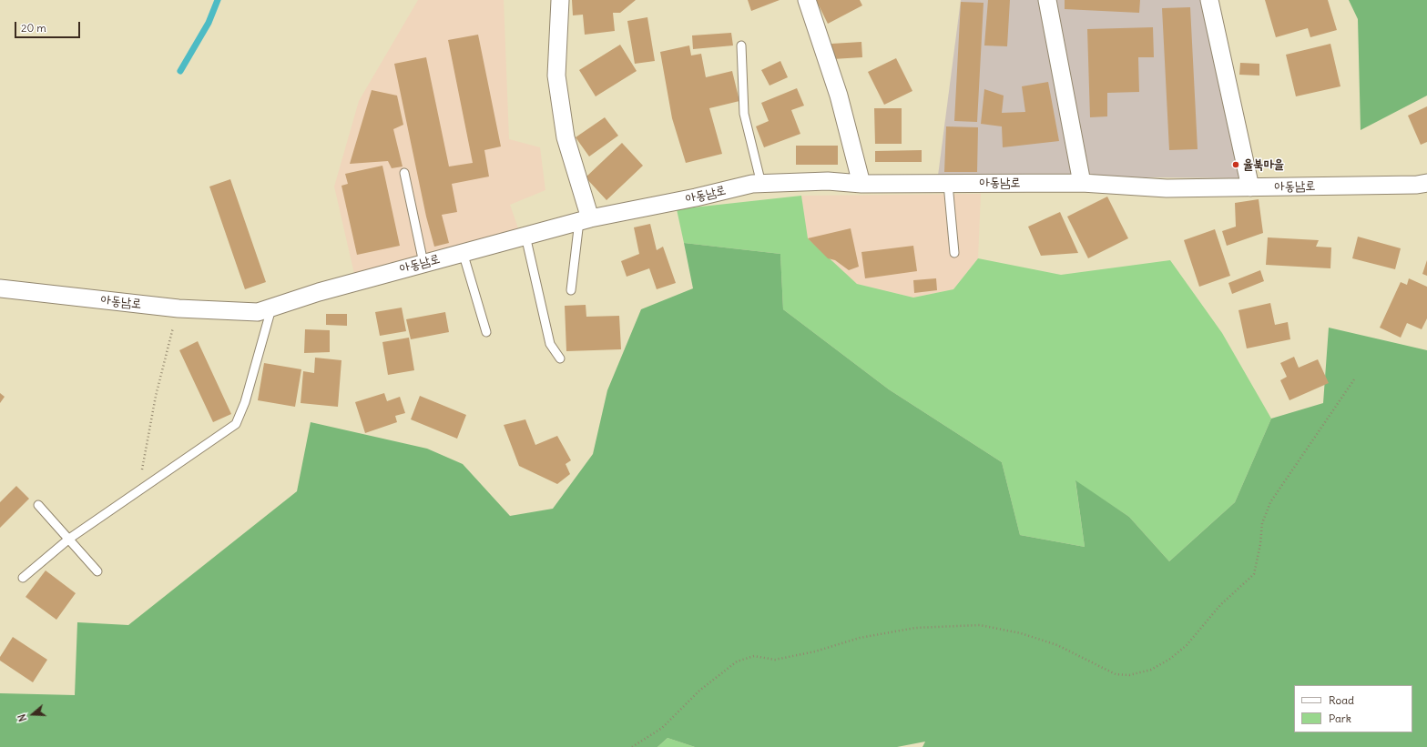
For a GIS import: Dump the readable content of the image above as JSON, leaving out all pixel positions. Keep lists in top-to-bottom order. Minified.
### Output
{"streets":{"street":["아동남로"]},"places":["율북마을"],"legend":["Road","Park"],"scale_bar":"20 m","north":"left"}
